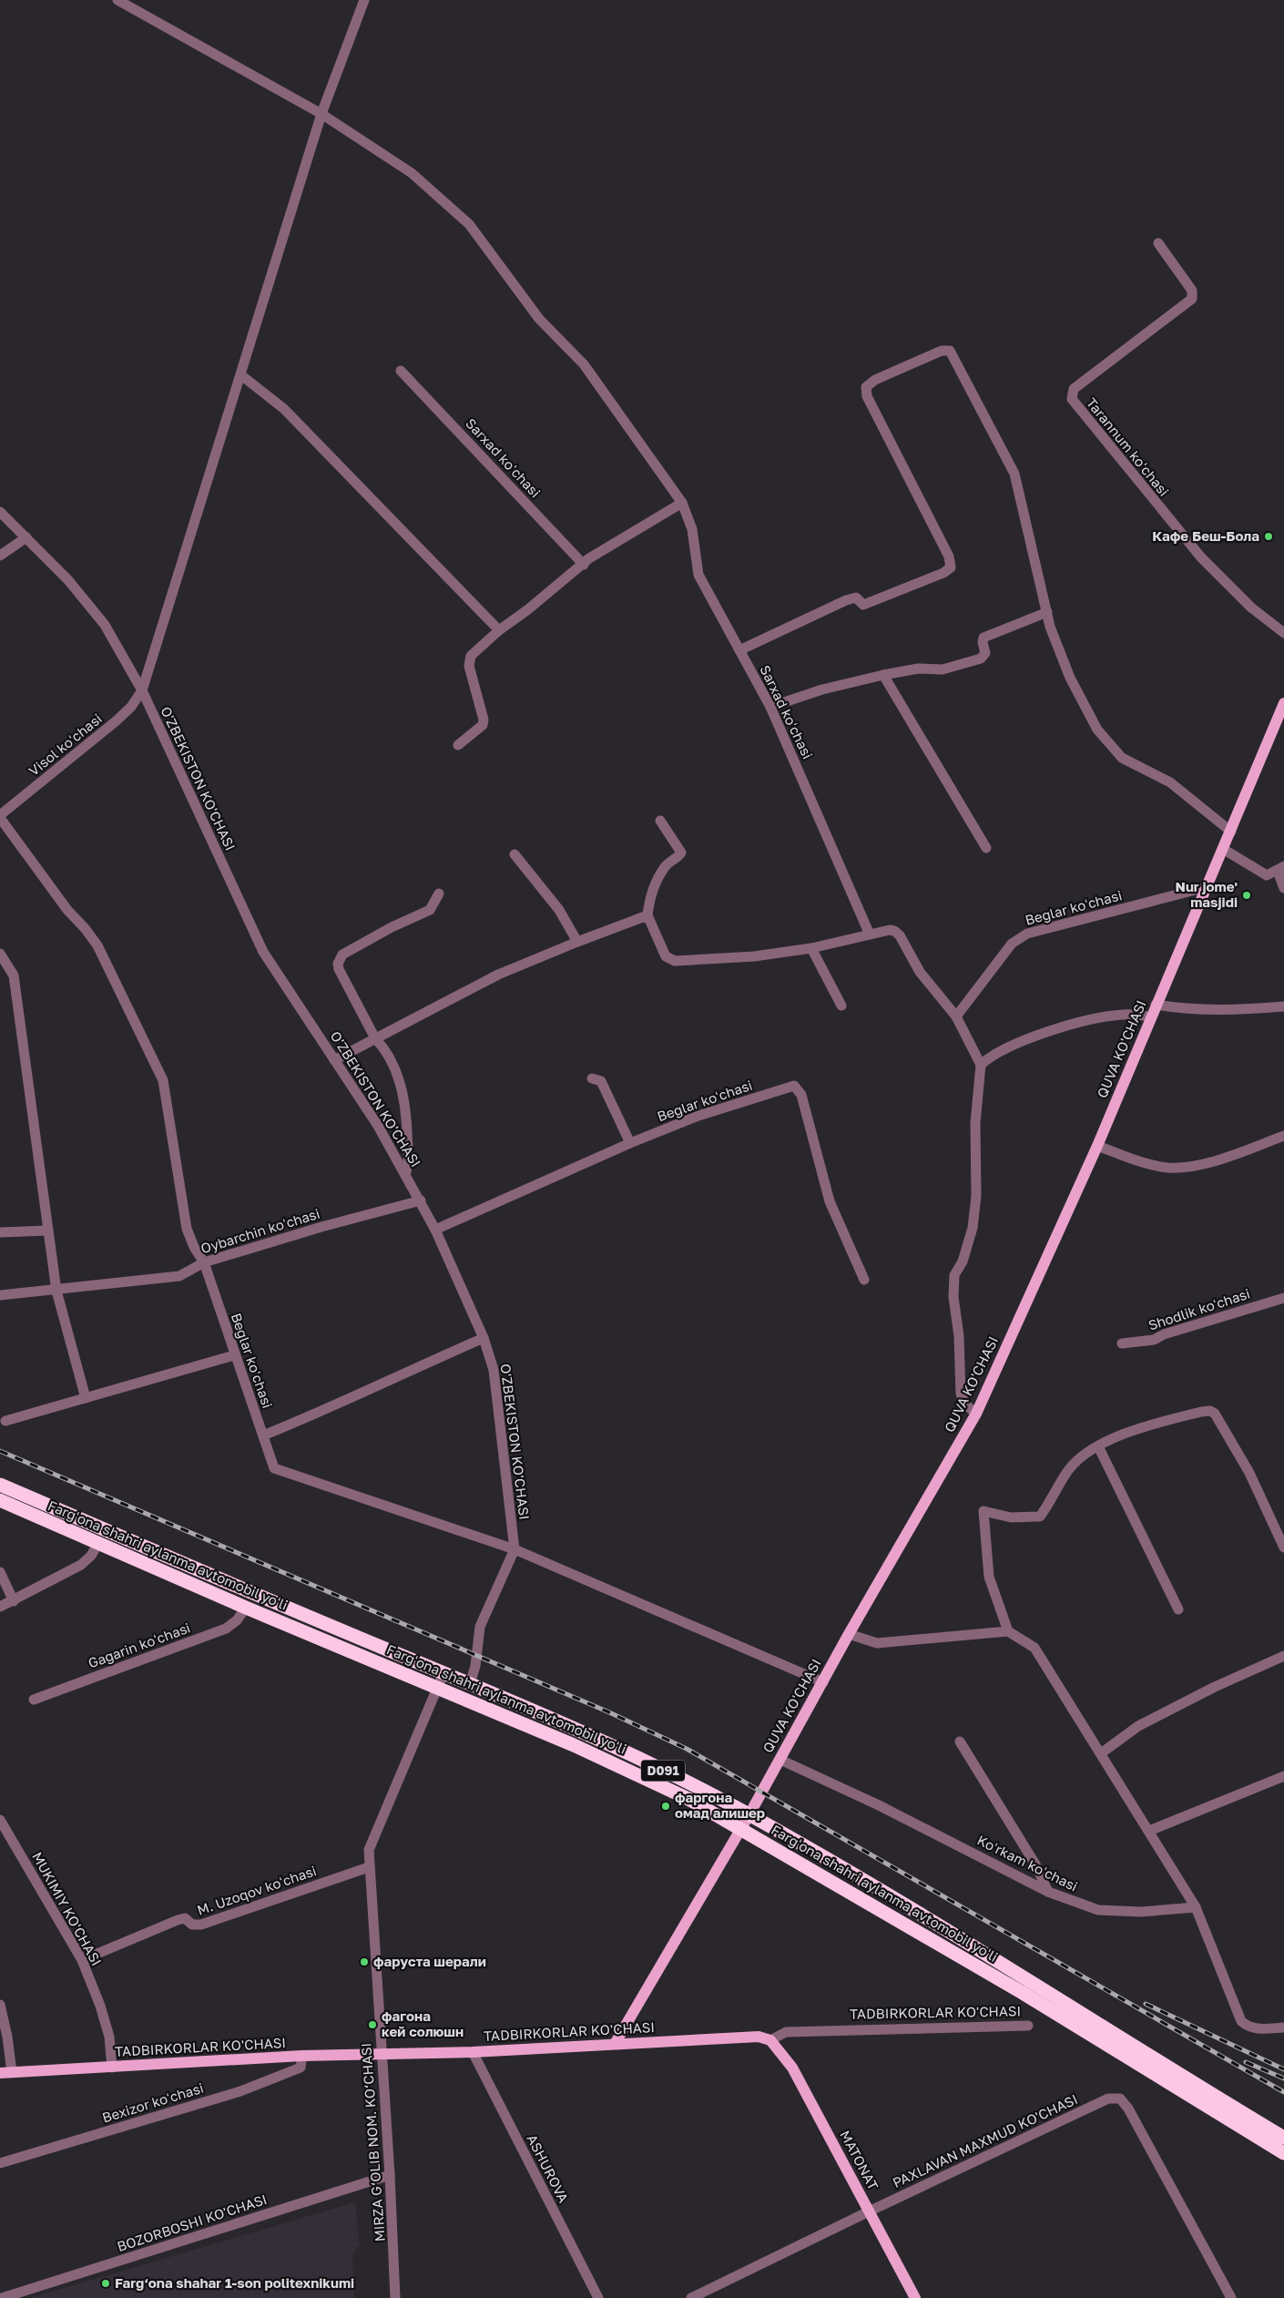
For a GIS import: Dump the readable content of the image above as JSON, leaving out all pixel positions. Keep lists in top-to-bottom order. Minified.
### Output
{"streets":{"highway":["Fargʻona shahri aylanma avtomobil yoʻli","D091"],"main road":["QUVA KO'CHASI","TADBIRKORLAR KO'CHASI","MATONAT"],"street":["Tarannum koʻchasi","Sarxad koʻchasi","Visol koʻchasi","O'ZBEKISTON KO'CHASI","Beglar koʻchasi","Oybarchin koʻchasi","Shodlik koʻchasi","Gagarin koʻchasi","Koʻrkam koʻchasi","M. Uzoqov koʻchasi","MUKIMIY KO'CHASI","Bexizor koʻchasi","PAXLAVAN MAXMUD KO'CHASI","MIRZA G‘OLIB NOM. KO‘CHASI","ASHUROVA","BOZORBOSHI KO'CHASI"]},"crossings":[["Sarxad koʻchasi","Visol koʻchasi"],["Visol koʻchasi","O'ZBEKISTON KO'CHASI"],["Visol koʻchasi","Beglar koʻchasi"],["O'ZBEKISTON KO'CHASI","Beglar koʻchasi"],["O'ZBEKISTON KO'CHASI","Oybarchin koʻchasi"],["Beglar koʻchasi","QUVA KO'CHASI"],["Beglar koʻchasi","Oybarchin koʻchasi"],["QUVA KO'CHASI","Fargʻona shahri aylanma avtomobil yoʻli"],["QUVA KO'CHASI","Koʻrkam koʻchasi"],["QUVA KO'CHASI","TADBIRKORLAR KO'CHASI"],["Fargʻona shahri aylanma avtomobil yoʻli","Gagarin koʻchasi"],["Fargʻona shahri aylanma avtomobil yoʻli","MIRZA G‘OLIB NOM. KO‘CHASI"],["M. Uzoqov koʻchasi","MUKIMIY KO'CHASI"],["M. Uzoqov koʻchasi","MIRZA G‘OLIB NOM. KO‘CHASI"],["MUKIMIY KO'CHASI","TADBIRKORLAR KO'CHASI"],["TADBIRKORLAR KO'CHASI","Bexizor koʻchasi"],["TADBIRKORLAR KO'CHASI","MIRZA G‘OLIB NOM. KO‘CHASI"],["TADBIRKORLAR KO'CHASI","MATONAT"],["TADBIRKORLAR KO'CHASI","ASHUROVA"],["PAXLAVAN MAXMUD KO'CHASI","MATONAT"],["MIRZA G‘OLIB NOM. KO‘CHASI","BOZORBOSHI KO'CHASI"]],"places":["Кафе Беш-Бола","Nur jome' masjidi","фаргона омад алишер","фаруста шерали","фагона кей солюшн","Farg‘ona shahar 1-son politexnikumi"]}
